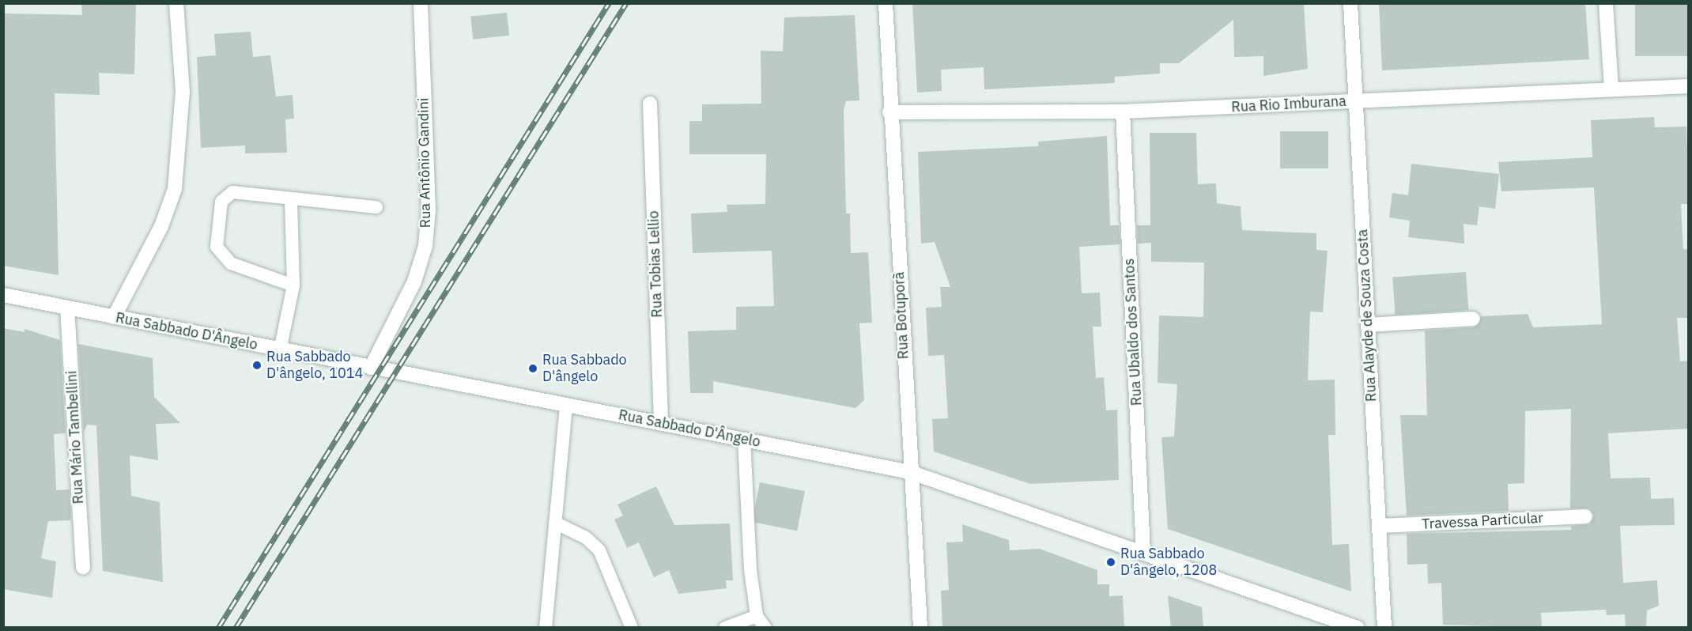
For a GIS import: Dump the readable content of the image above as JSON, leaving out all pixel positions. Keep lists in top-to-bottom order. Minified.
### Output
{"streets":{"street":["Rua Rio Imburana","Rua Antônio Gandini","Rua Tobias Lellio","Rua Botuporã","Rua Alayde de Souza Costa","Rua Sabbado D'Ângelo","Rua Ubaldo dos Santos","Rua Mário Tambellini","Travessa Particular"]},"crossings":[["Rua Rio Imburana","Rua Botuporã"],["Rua Rio Imburana","Rua Alayde de Souza Costa"],["Rua Rio Imburana","Rua Ubaldo dos Santos"],["Rua Antônio Gandini","Rua Sabbado D'Ângelo"],["Rua Tobias Lellio","Rua Sabbado D'Ângelo"],["Rua Botuporã","Rua Sabbado D'Ângelo"],["Rua Alayde de Souza Costa","Travessa Particular"],["Rua Sabbado D'Ângelo","Rua Ubaldo dos Santos"],["Rua Sabbado D'Ângelo","Rua Mário Tambellini"]],"places":["Rua Sabbado D'ângelo, 1014","Rua Sabbado D'ângelo","Rua Sabbado D'ângelo, 1208"]}
